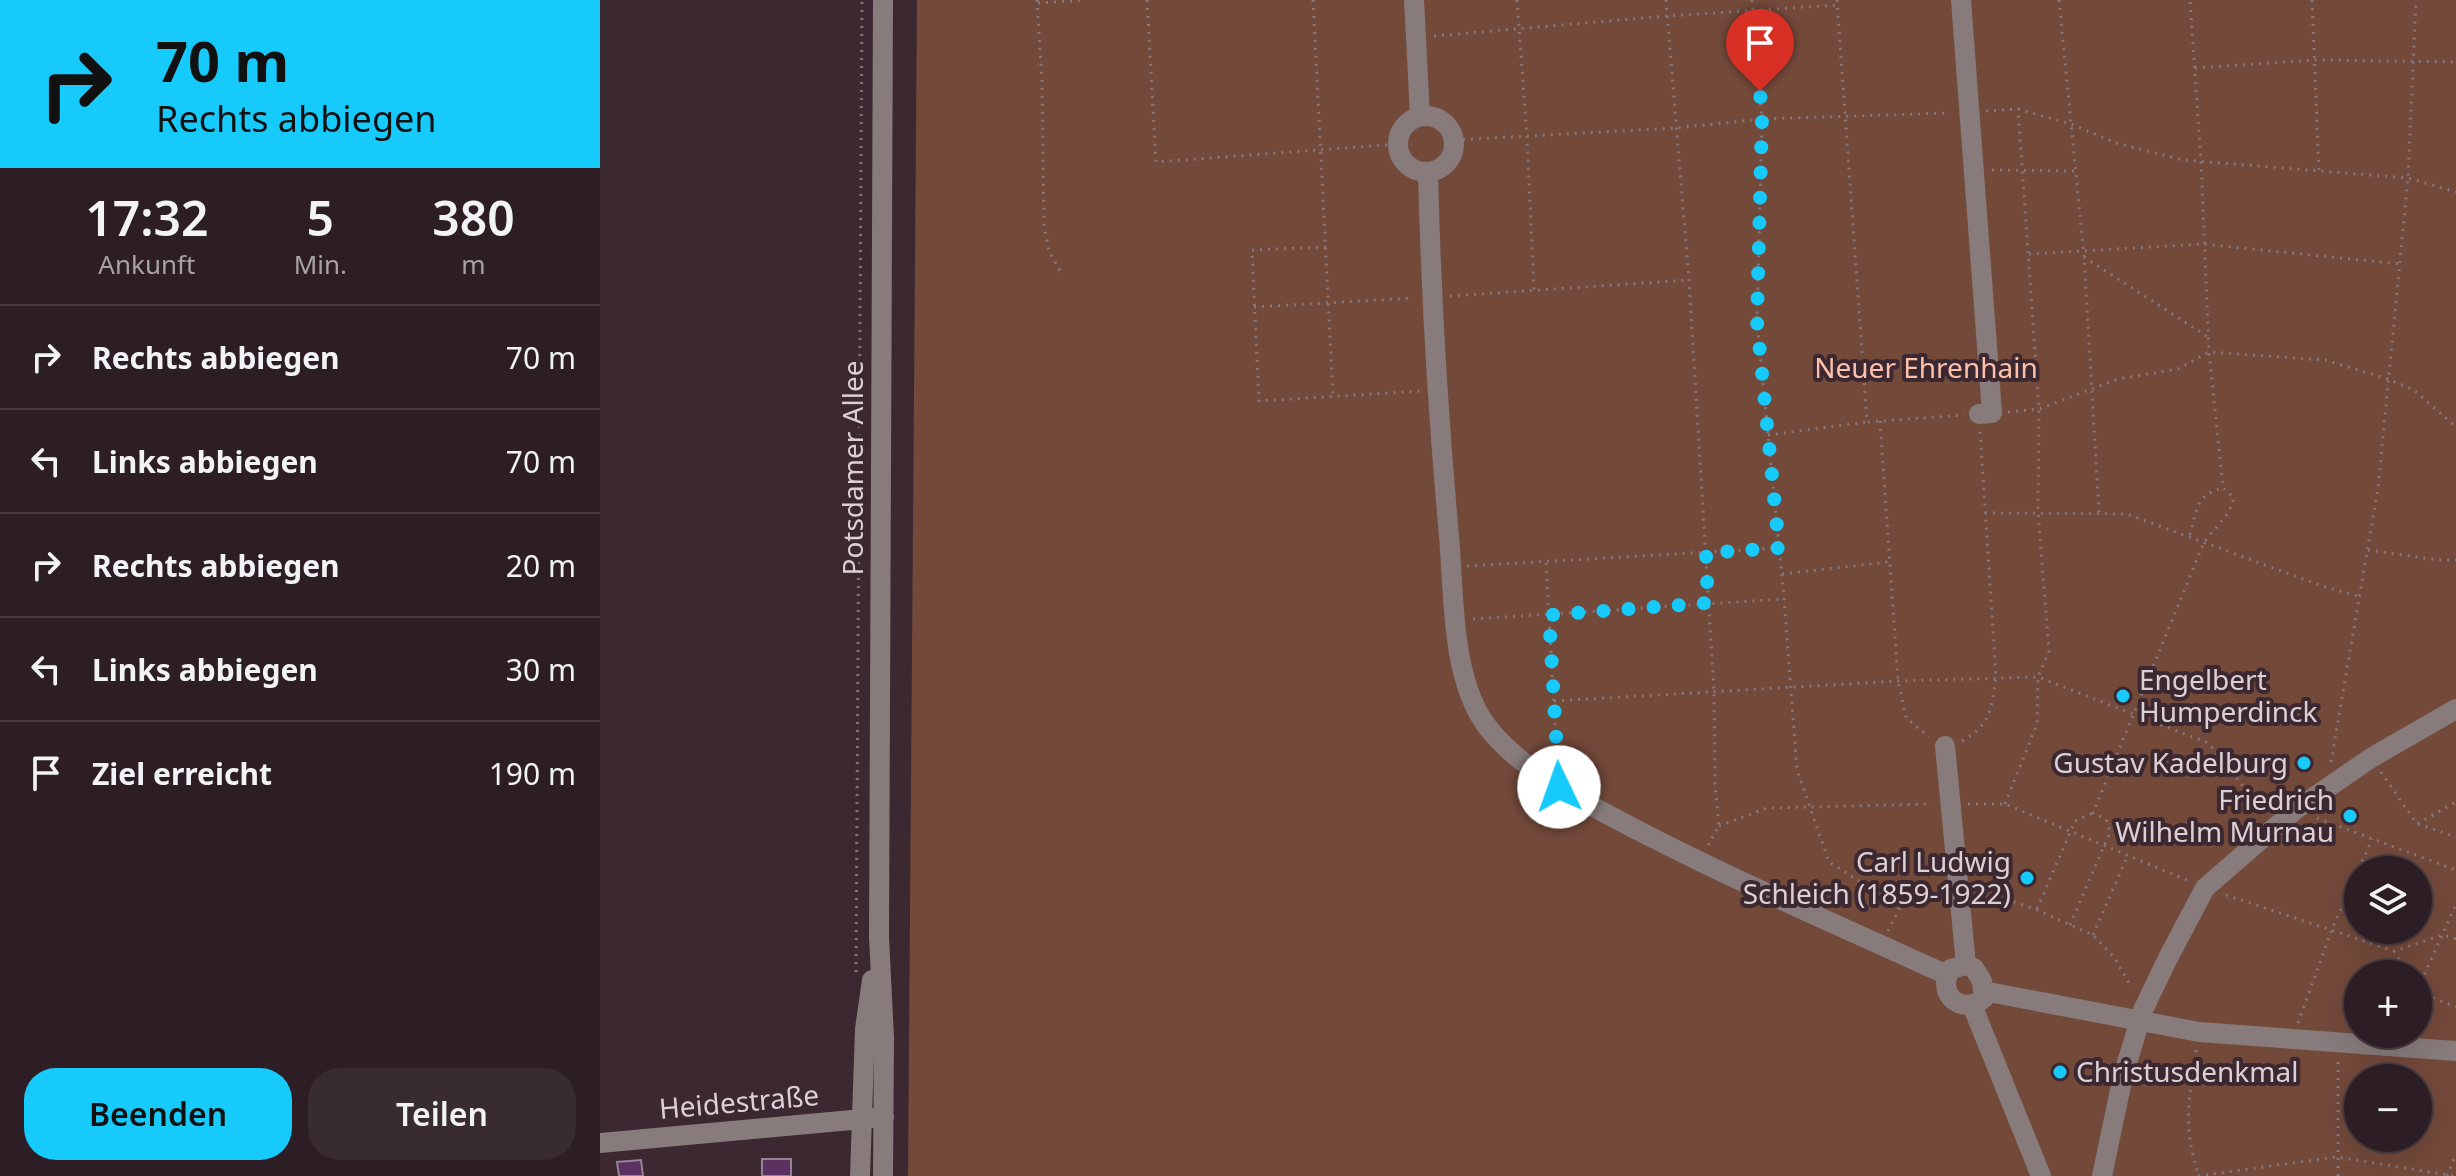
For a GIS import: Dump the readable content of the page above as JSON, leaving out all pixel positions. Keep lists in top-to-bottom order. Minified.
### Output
{"streets":{"street":["Potsdamer Allee","Heidestraße"]},"crossings":[["Potsdamer Allee","Heidestraße"]],"parks":["Neuer Ehrenhain"],"places":["Engelbert Humperdinck","Gustav Kadelburg","Friedrich Wilhelm Murnau","Carl Ludwig Schleich (1859-1922)","Christusdenkmal"],"page":{"turn":["70 m","Rechts abbiegen"],"eta":["17:32","Ankunft","5","Min.","380","m"],"list":[{"name":"Rechts abbiegen","value":"70 m"},{"name":"Links abbiegen","value":"70 m"},{"name":"Rechts abbiegen","value":"20 m"},{"name":"Links abbiegen","value":"30 m"},{"name":"Ziel erreicht","value":"190 m"}],"map_buttons":["+","−"],"buttons":["Beenden","Teilen"]}}
